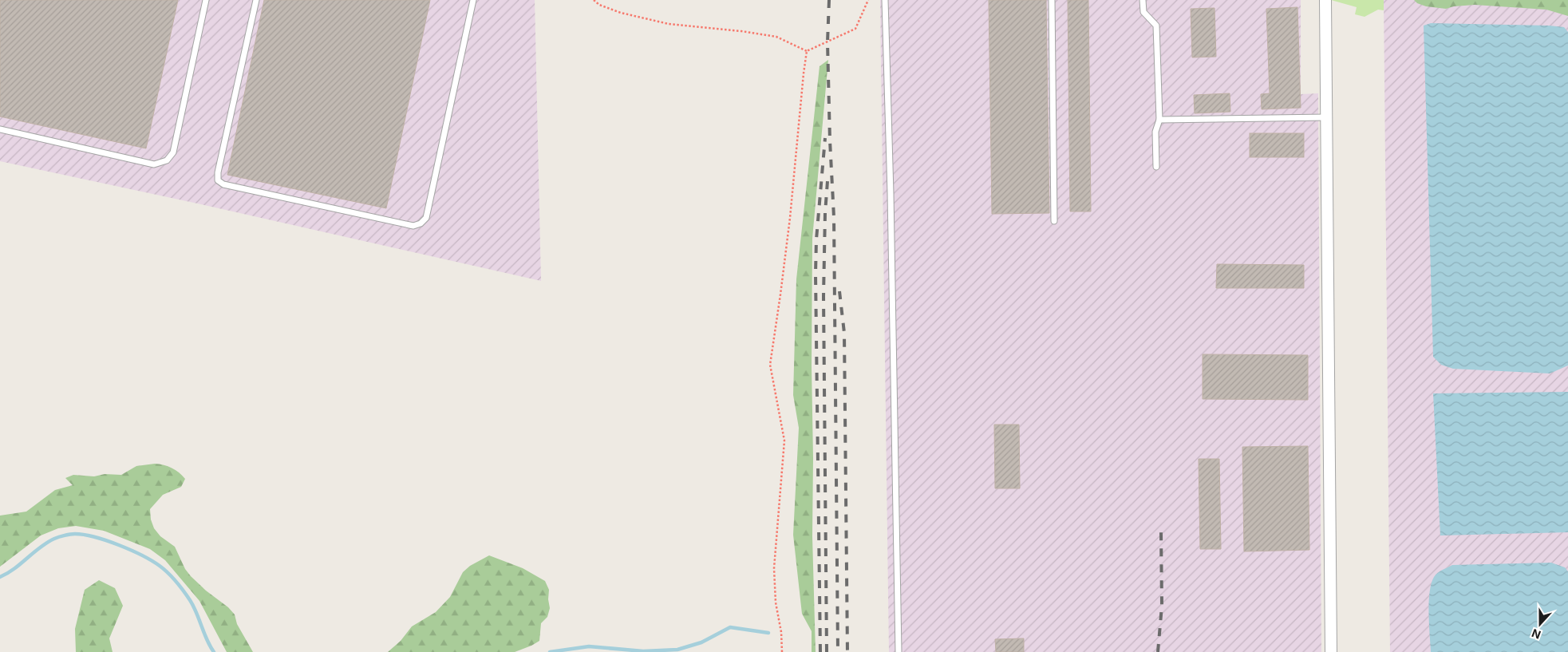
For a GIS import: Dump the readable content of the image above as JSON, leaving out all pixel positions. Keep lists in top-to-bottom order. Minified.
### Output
{"north":"bottom"}
